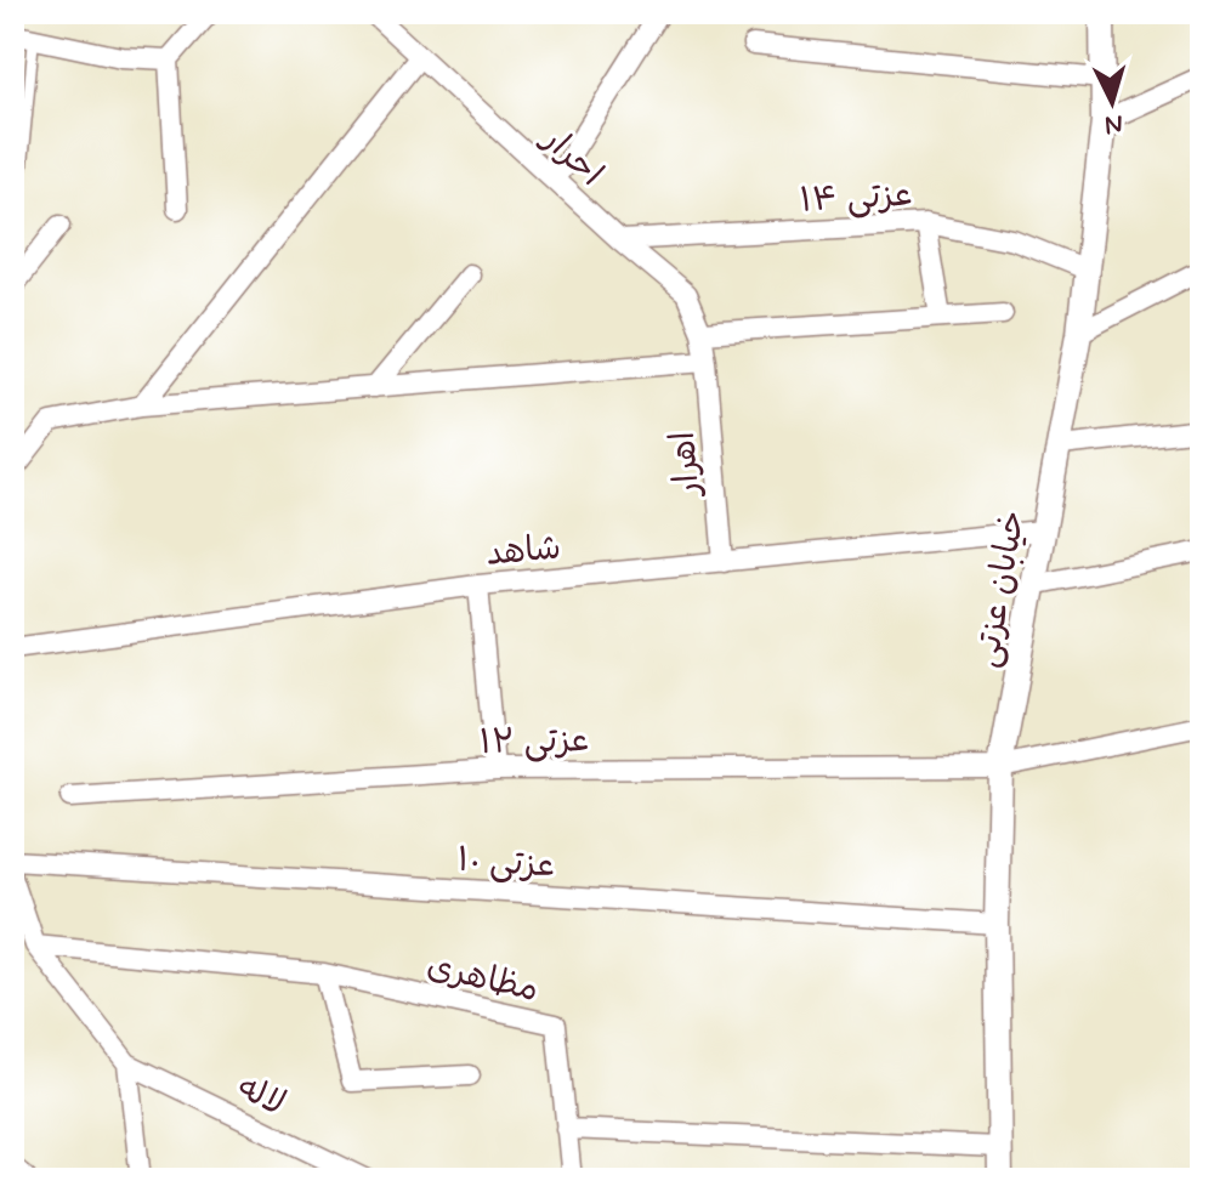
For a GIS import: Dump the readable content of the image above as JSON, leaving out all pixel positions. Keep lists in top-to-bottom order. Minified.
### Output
{"streets":{"street":["احرار","عزتی ۱۴","اهرار","شاهد","خیابان عزتی","عزتی ۱۲","عزتی ۱۰","مظاهری","لاله"]},"crossings":[["احرار","عزتی ۱۴"],["احرار","اهرار"],["عزتی ۱۴","خیابان عزتی"],["اهرار","شاهد"],["شاهد","خیابان عزتی"],["خیابان عزتی","عزتی ۱۲"],["خیابان عزتی","عزتی ۱۰"]],"north":"bottom"}
